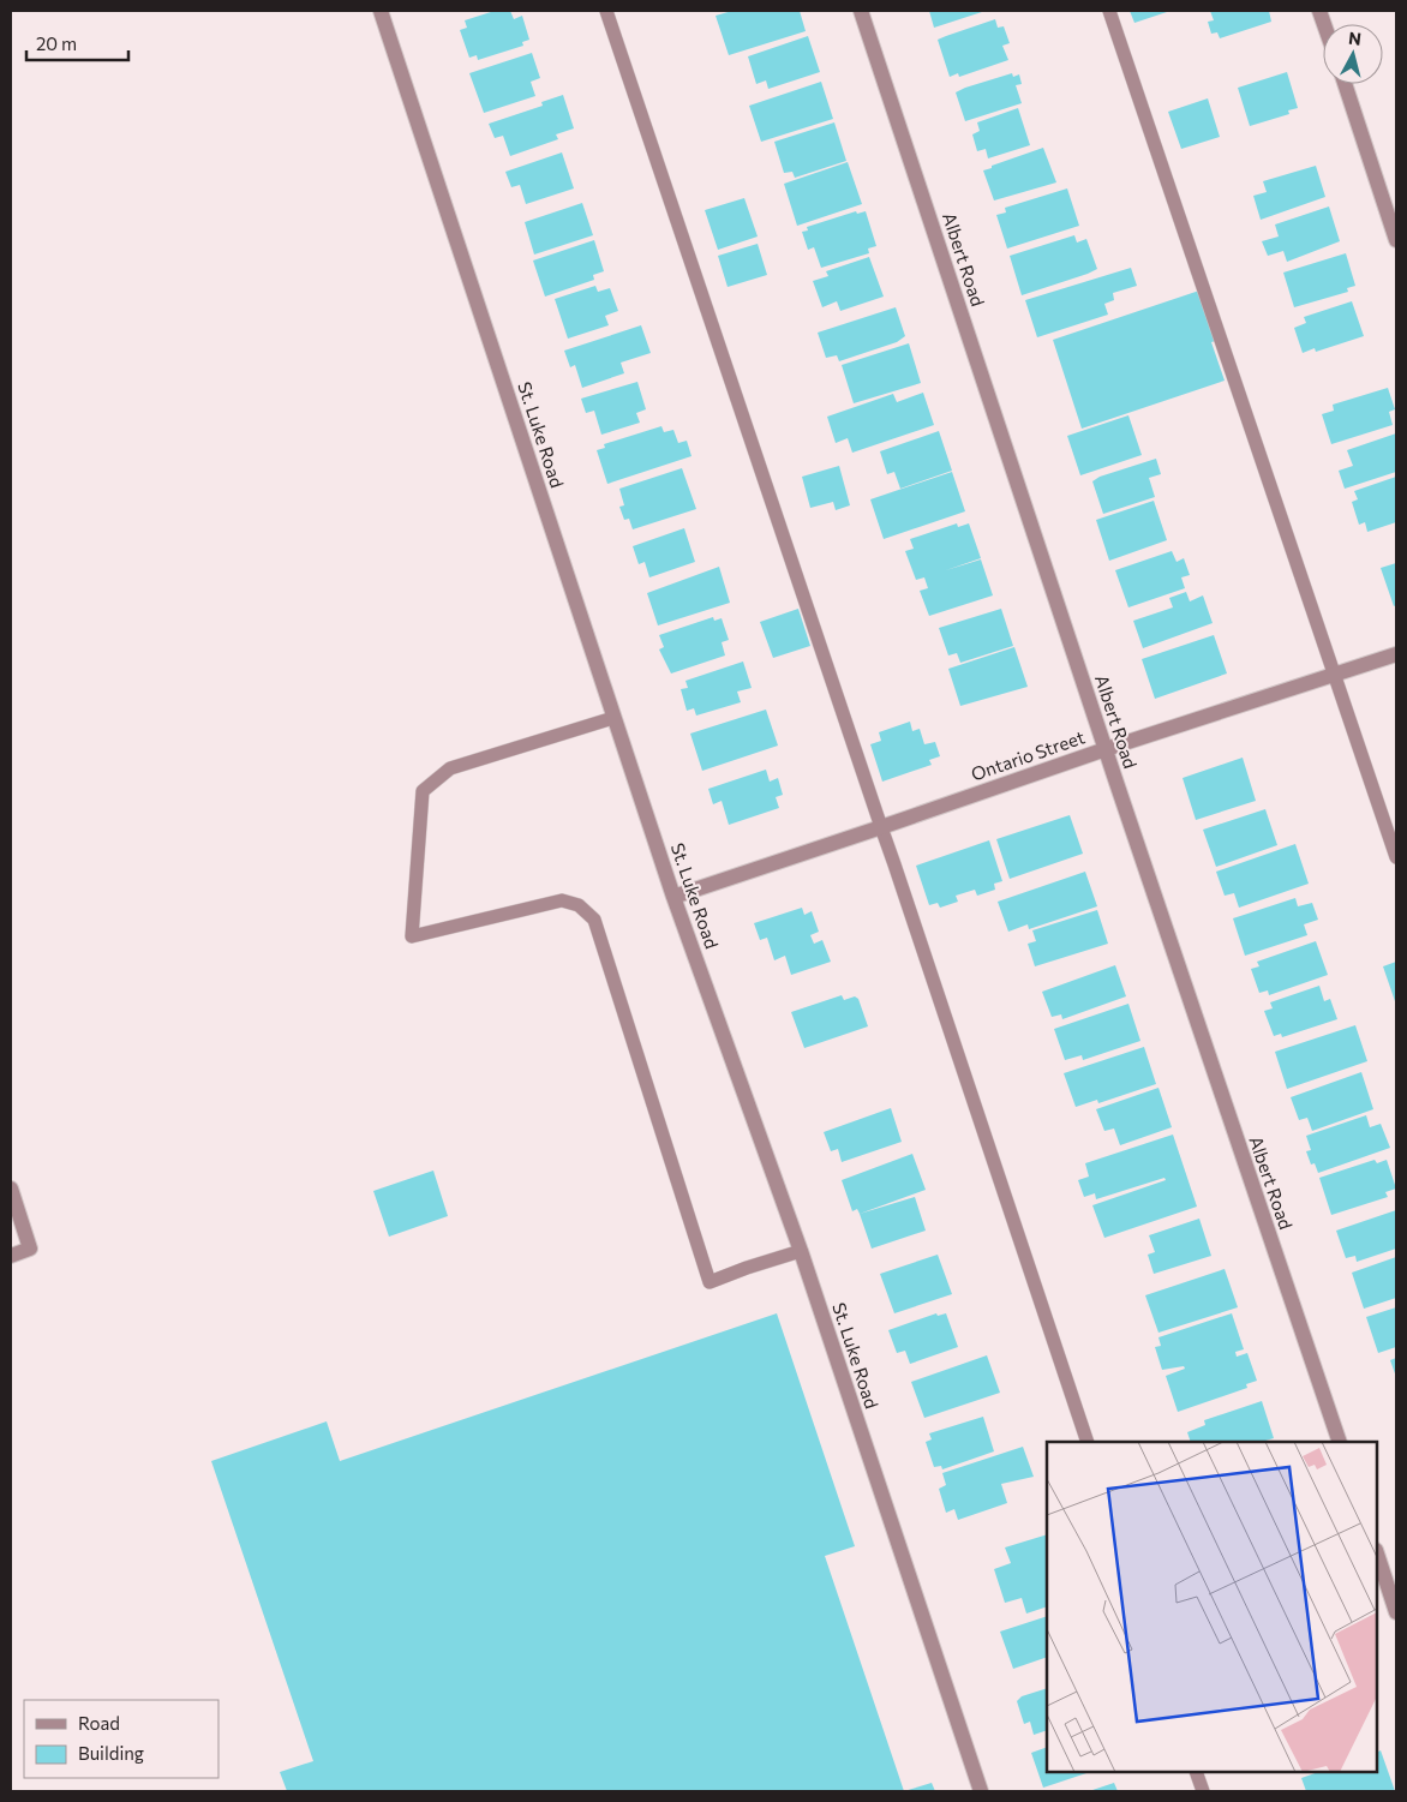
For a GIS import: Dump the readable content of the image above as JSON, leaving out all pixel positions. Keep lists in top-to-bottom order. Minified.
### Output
{"streets":{"street":["Albert Road","St. Luke Road","Ontario Street"]},"crossings":[["Albert Road","Ontario Street"],["St. Luke Road","Ontario Street"]],"legend":["Road","Building"],"scale_bar":"20 m","north":"top"}
